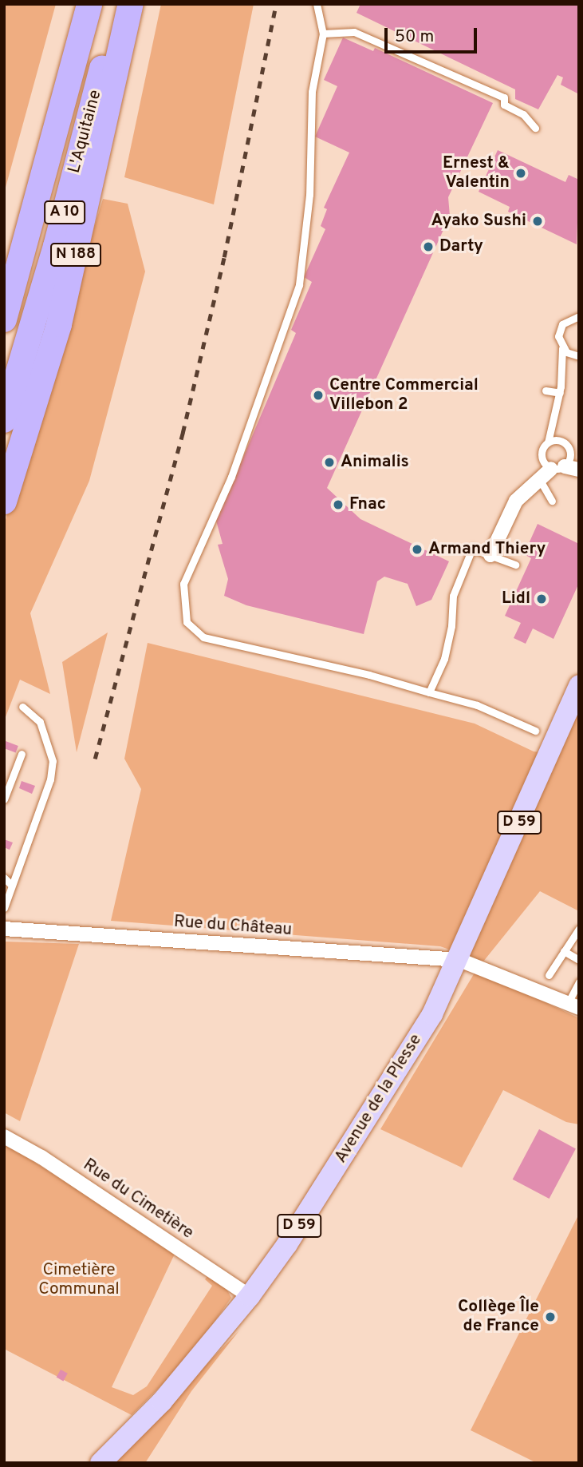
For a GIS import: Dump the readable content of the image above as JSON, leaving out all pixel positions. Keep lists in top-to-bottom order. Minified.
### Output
{"streets":{"highway":["L'Aquitaine","A 10","N 188"],"main road":["D 59","Avenue de la Plesse"],"street":["Rue du Château","Rue du Cimetière"]},"crossings":[["Rue du Château","Avenue de la Plesse"],["Avenue de la Plesse","Rue du Cimetière"]],"parks":["Cimetière Communal"],"places":["Ernest & Valentin","Ayako Sushi","Darty","Centre Commercial Villebon 2","Animalis","Fnac","Armand Thiery","Lidl","Collège Île de France"],"scale_bar":"50 m"}
